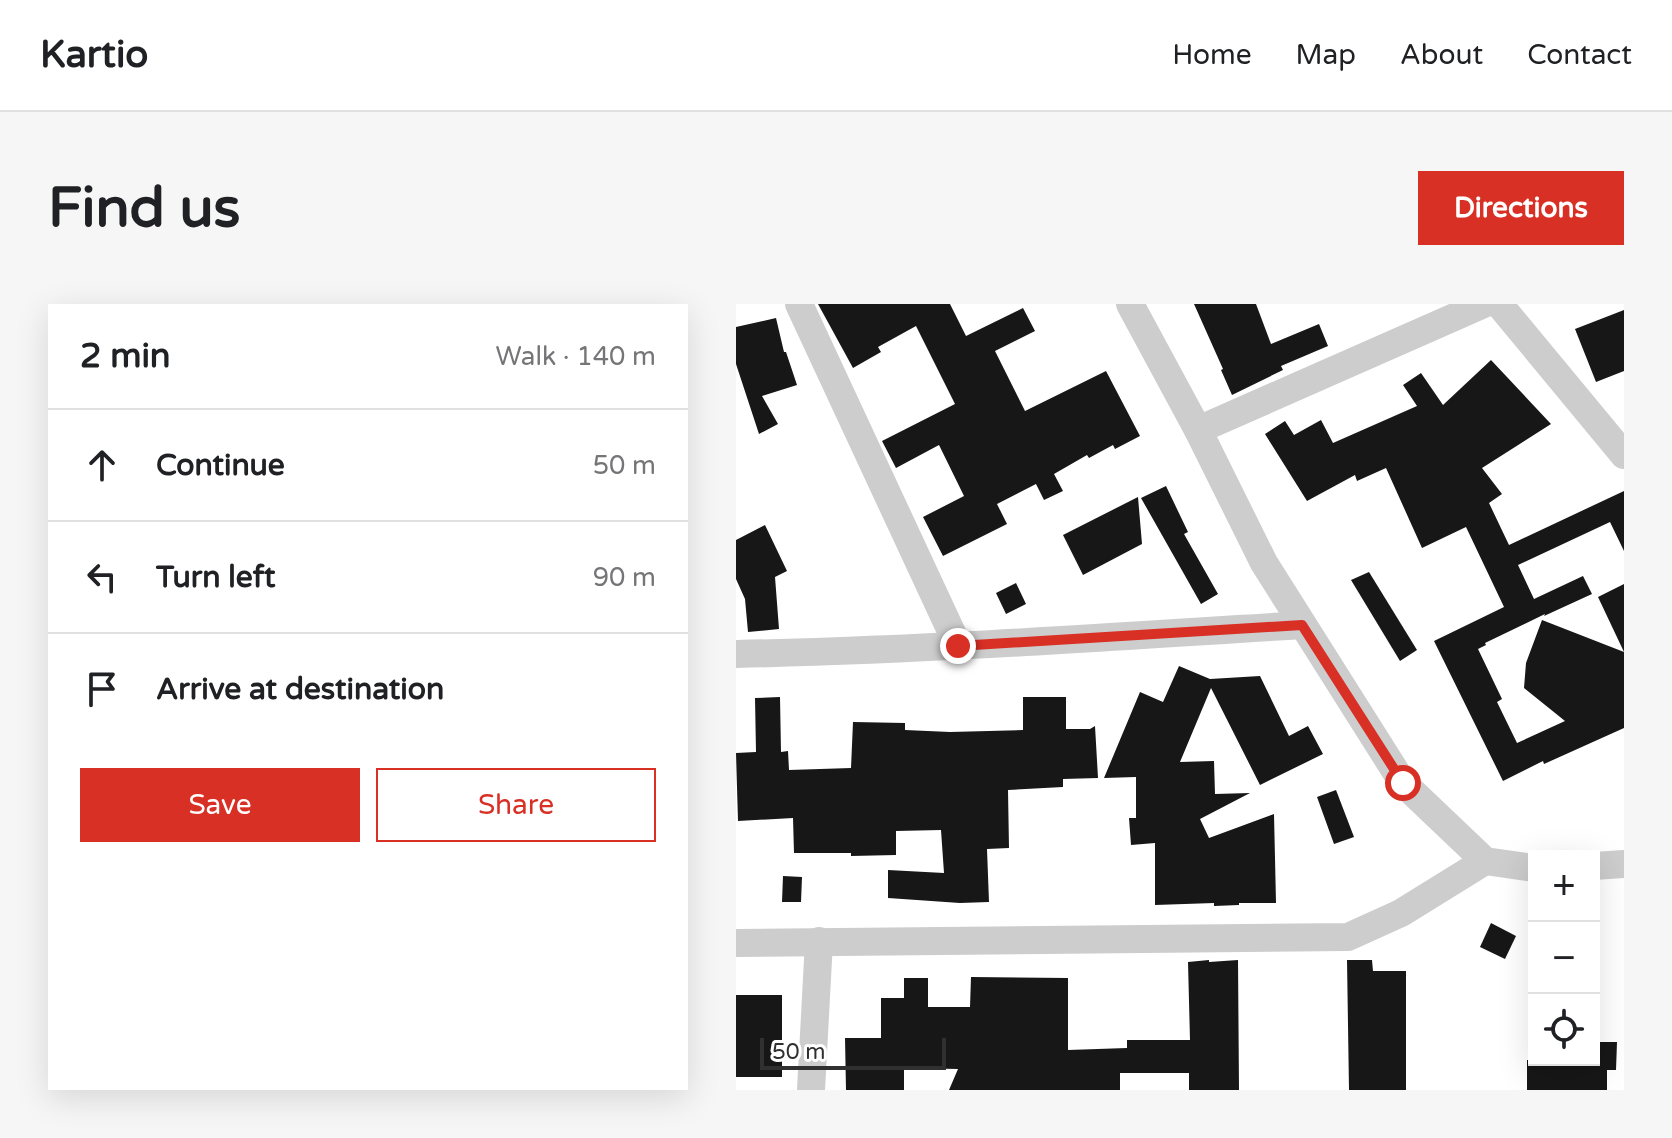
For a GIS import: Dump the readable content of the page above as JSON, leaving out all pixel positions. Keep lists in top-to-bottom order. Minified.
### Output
{"scale_bar":"50 m","page":{"header":"Kartio","nav":["Home","Map","About","Contact"],"buttons":["Directions",["Save","Share"]],"title":"Find us","heading":["2 min","Walk · 140 m"],"list":[["Continue","50 m"],["Turn left","90 m"],"Arrive at destination"],"map_buttons":["+","−"],"scale":"50 m"}}
